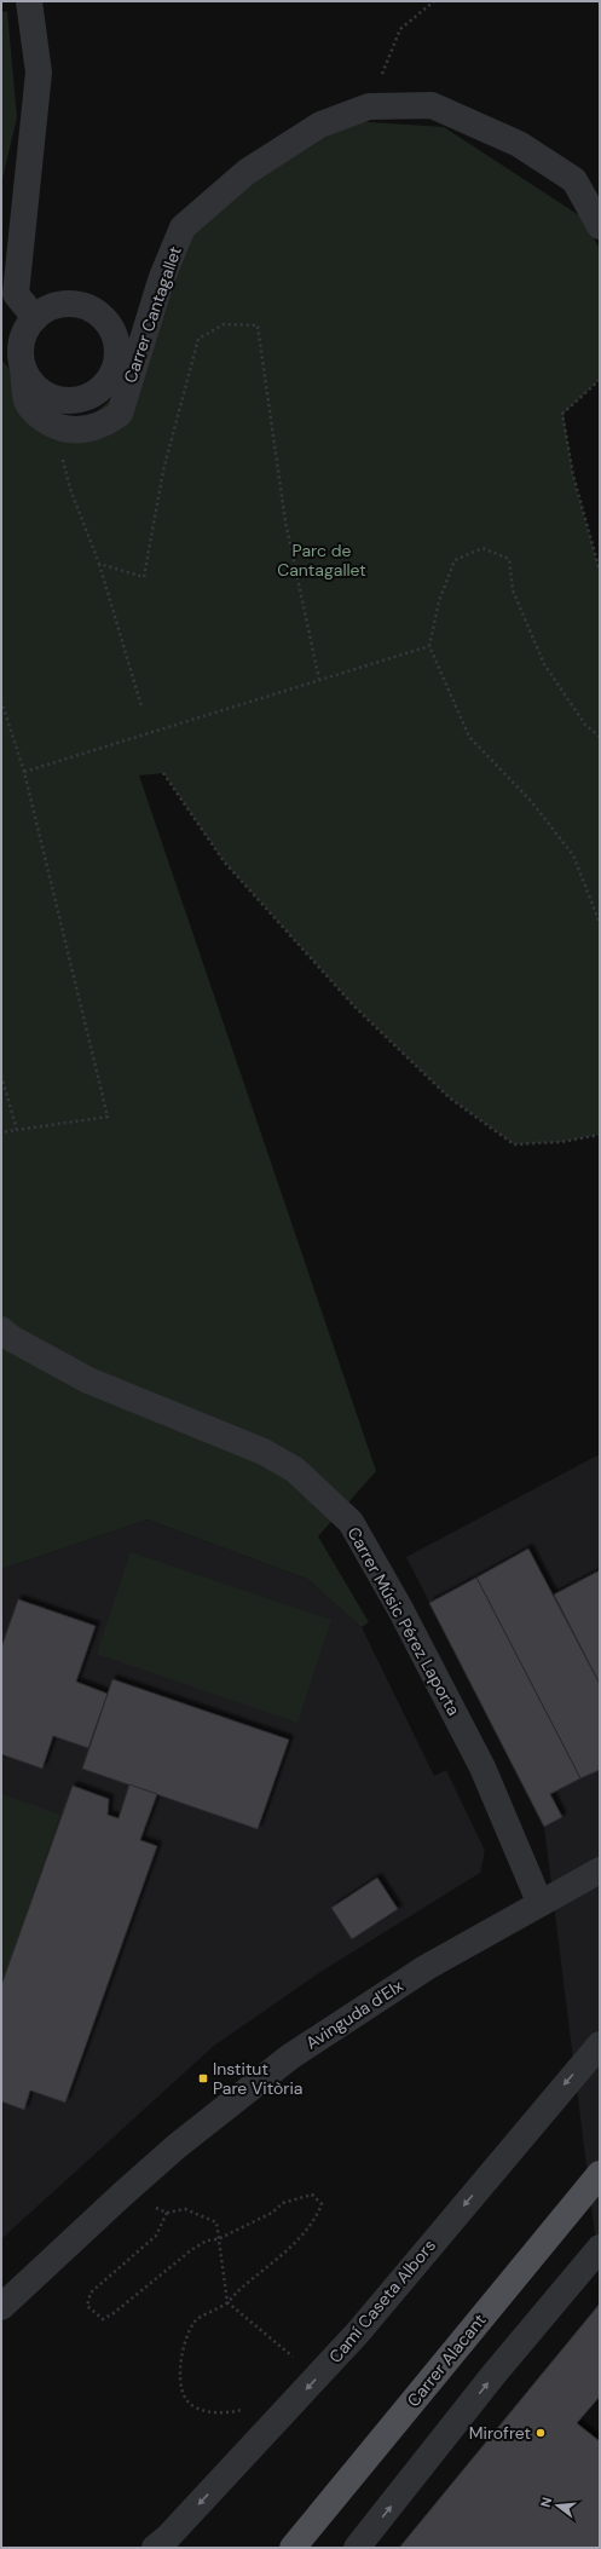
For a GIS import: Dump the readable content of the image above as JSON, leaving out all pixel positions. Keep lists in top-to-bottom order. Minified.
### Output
{"streets":{"main road":["Carrer Alacant"],"street":["Carrer Cantagallet","Carrer Músic Pérez Laporta","Avinguda d'Elx","Camí Caseta Albors"]},"crossings":[["Carrer Músic Pérez Laporta","Avinguda d'Elx"]],"parks":["Parc de Cantagallet"],"places":{"transit":["Institut Pare Vitòria"],"other":["Mirofret"]},"north":"left"}
